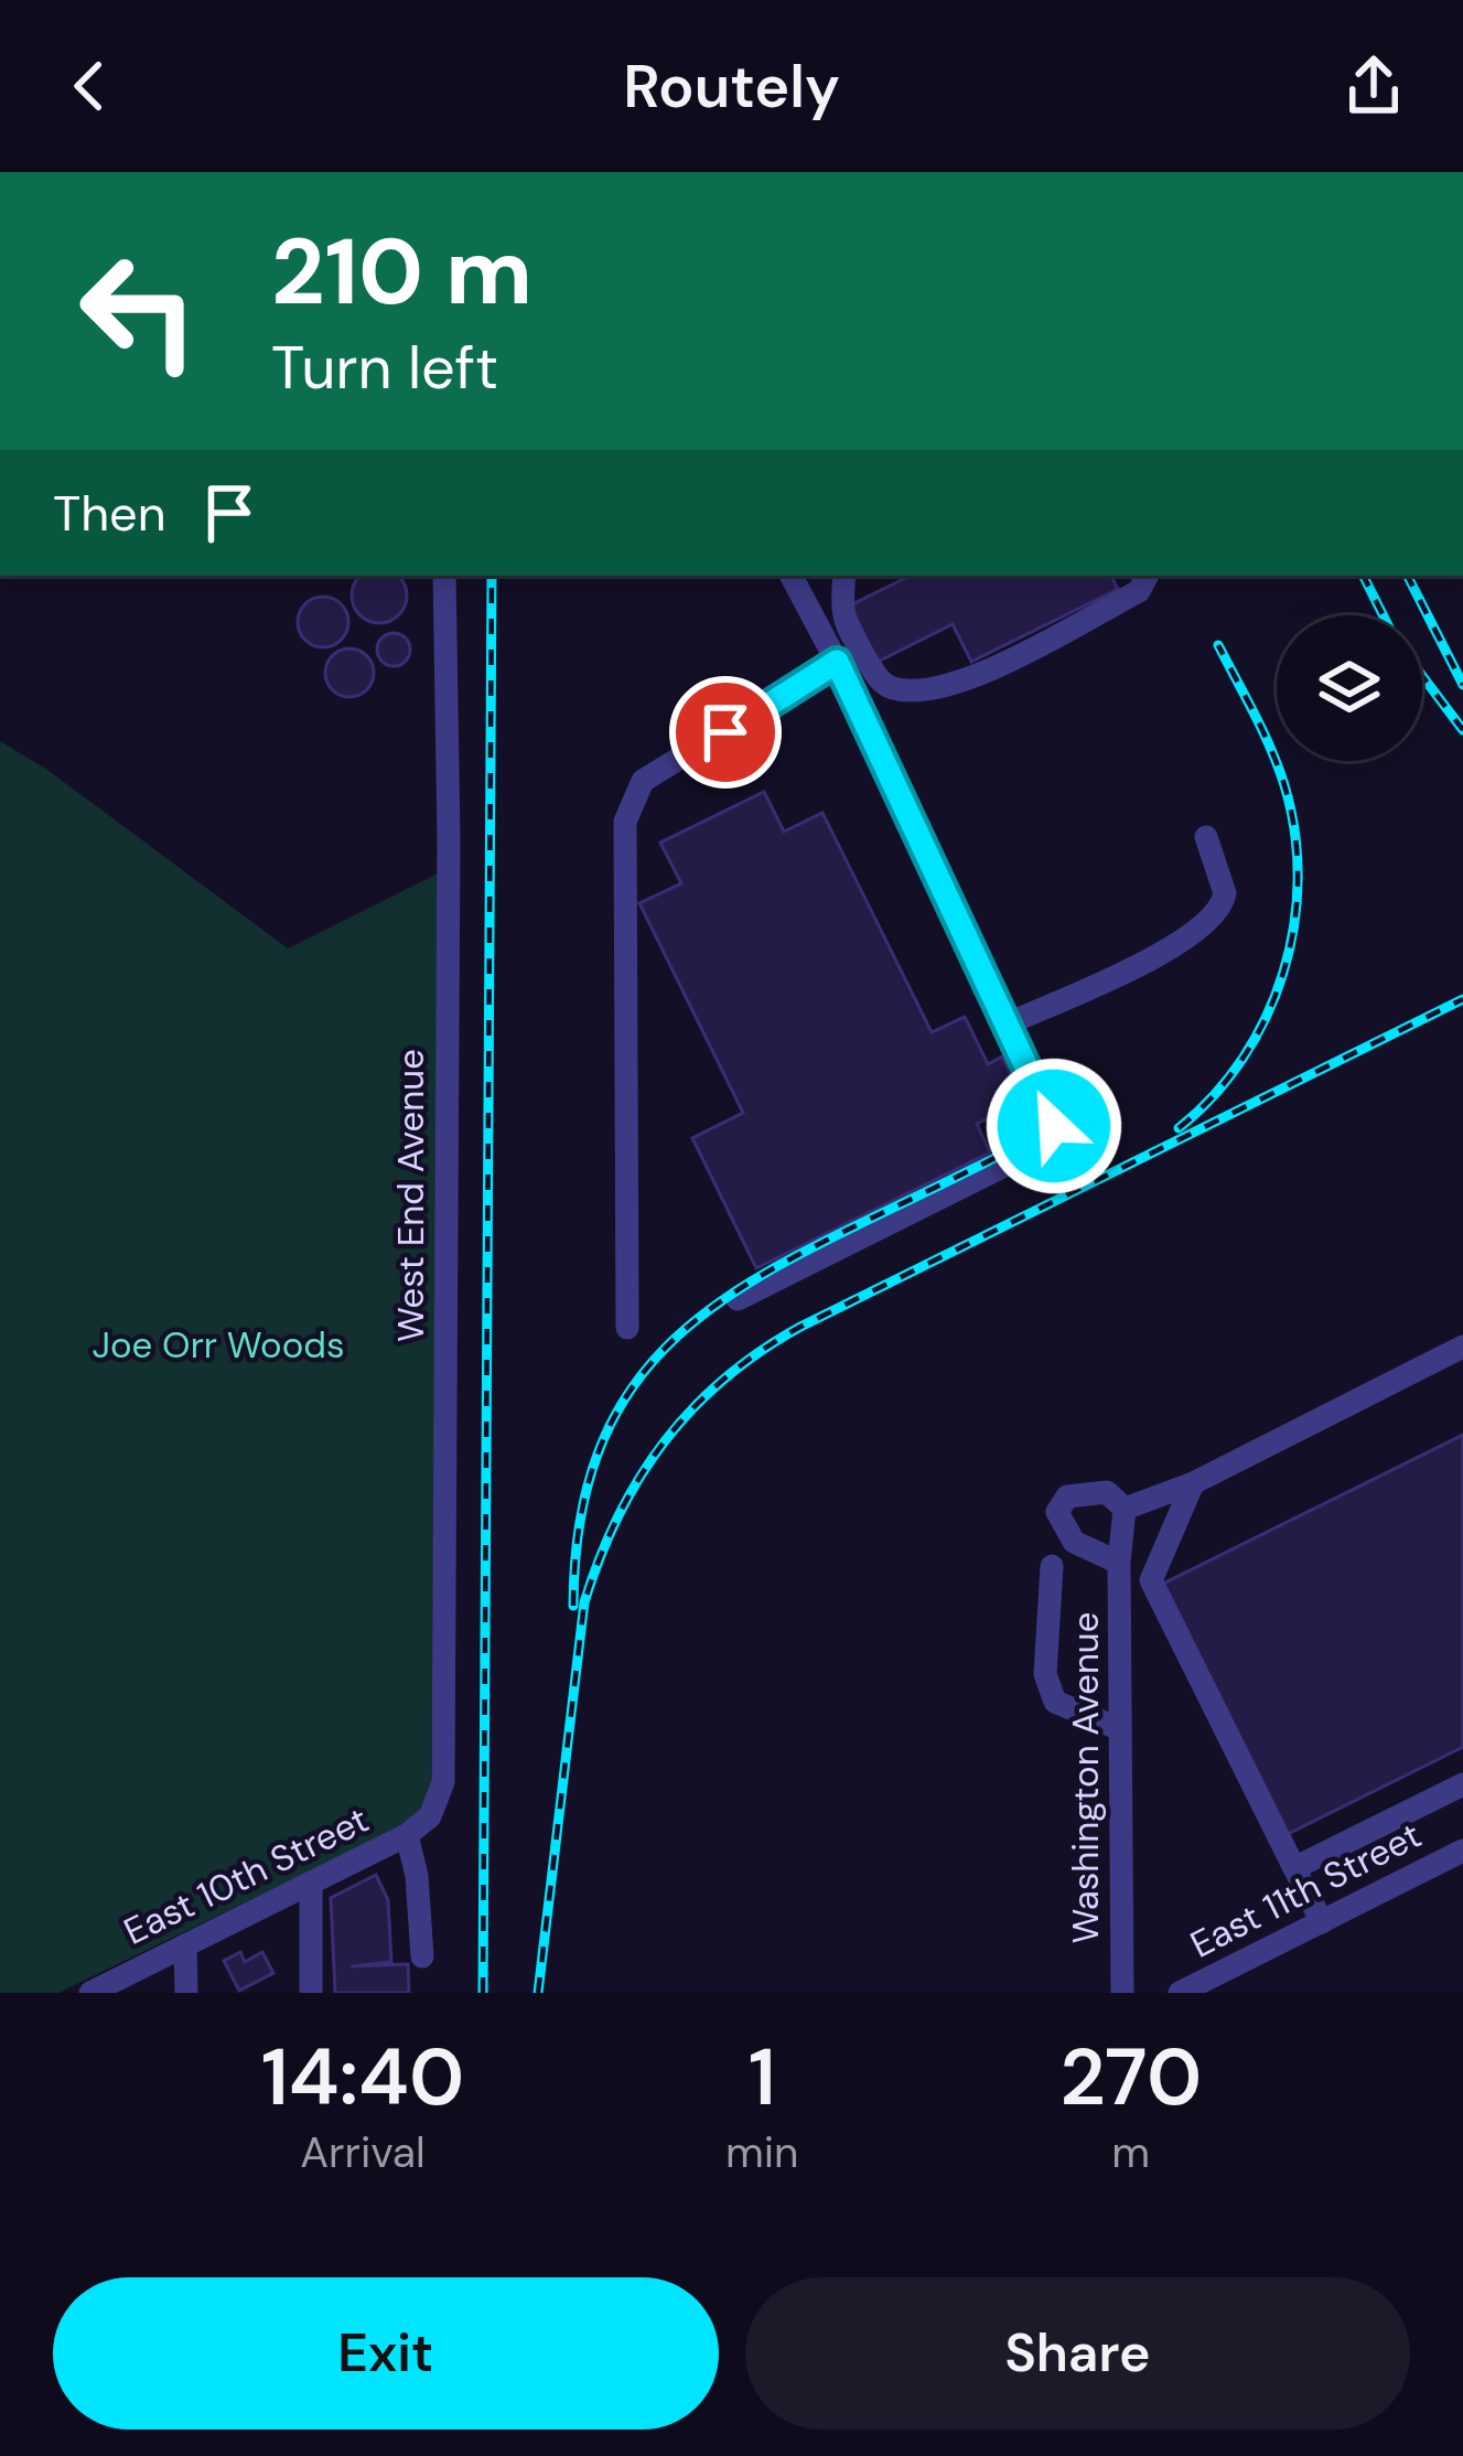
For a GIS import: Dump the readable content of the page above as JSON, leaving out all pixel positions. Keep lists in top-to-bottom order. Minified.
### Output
{"streets":{"street":["West End Avenue","Washington Avenue","East 10th Street","East 11th Street"]},"crossings":[["West End Avenue","East 10th Street"]],"parks":["Joe Orr Woods"],"page":{"header":"Routely","turn":["210 m","Turn left"],"then":"Then","eta":["14:40","Arrival","1","min","270","m"],"buttons":["Exit","Share"]}}
